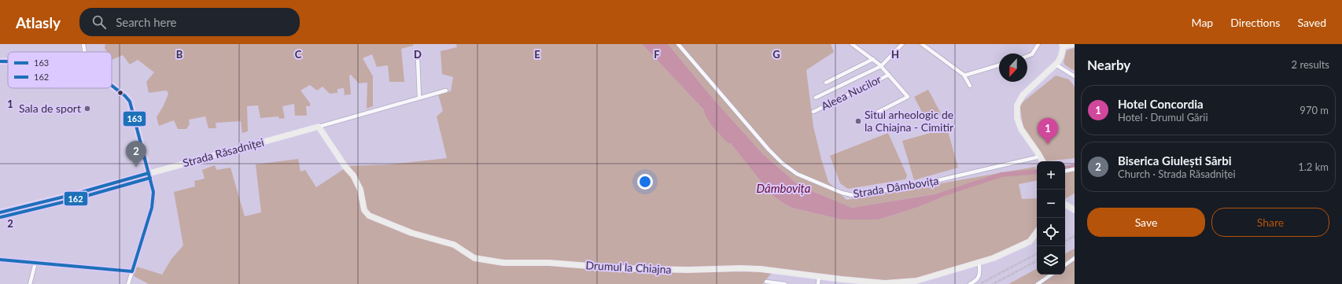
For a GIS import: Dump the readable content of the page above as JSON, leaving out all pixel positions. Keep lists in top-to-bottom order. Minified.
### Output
{"streets":{"main road":["Strada Răsadniței","Drumul la Chiajna"],"street":["Aleea Nucilor","Strada Dâmbovița"]},"crossings":[["Strada Răsadniței","Drumul la Chiajna"]],"water":["Dâmbovița"],"places":["Sala de sport","Situl arheologic de la Chiajna - Cimitir"],"lines":["transit line 163","transit line 162"],"legend":["163","162"],"north":"bottom","page":{"header":"Atlasly","search":"Search here","nav":["Map","Directions","Saved"],"heading":["Nearby","2 results"],"list":[{"mark":"1","name":"Hotel Concordia","note":"Hotel · Drumul Gării","value":"970 m"},{"mark":"2","name":"Biserica Giulești Sârbi","note":"Church · Strada Răsadniței","value":"1.2 km"}],"pins":["1","2"],"map_buttons":["+","−"],"buttons":["Save","Share"]},"grid":{"columns":["B","C","D","E","F","G","H"],"rows":["1","2"]}}
